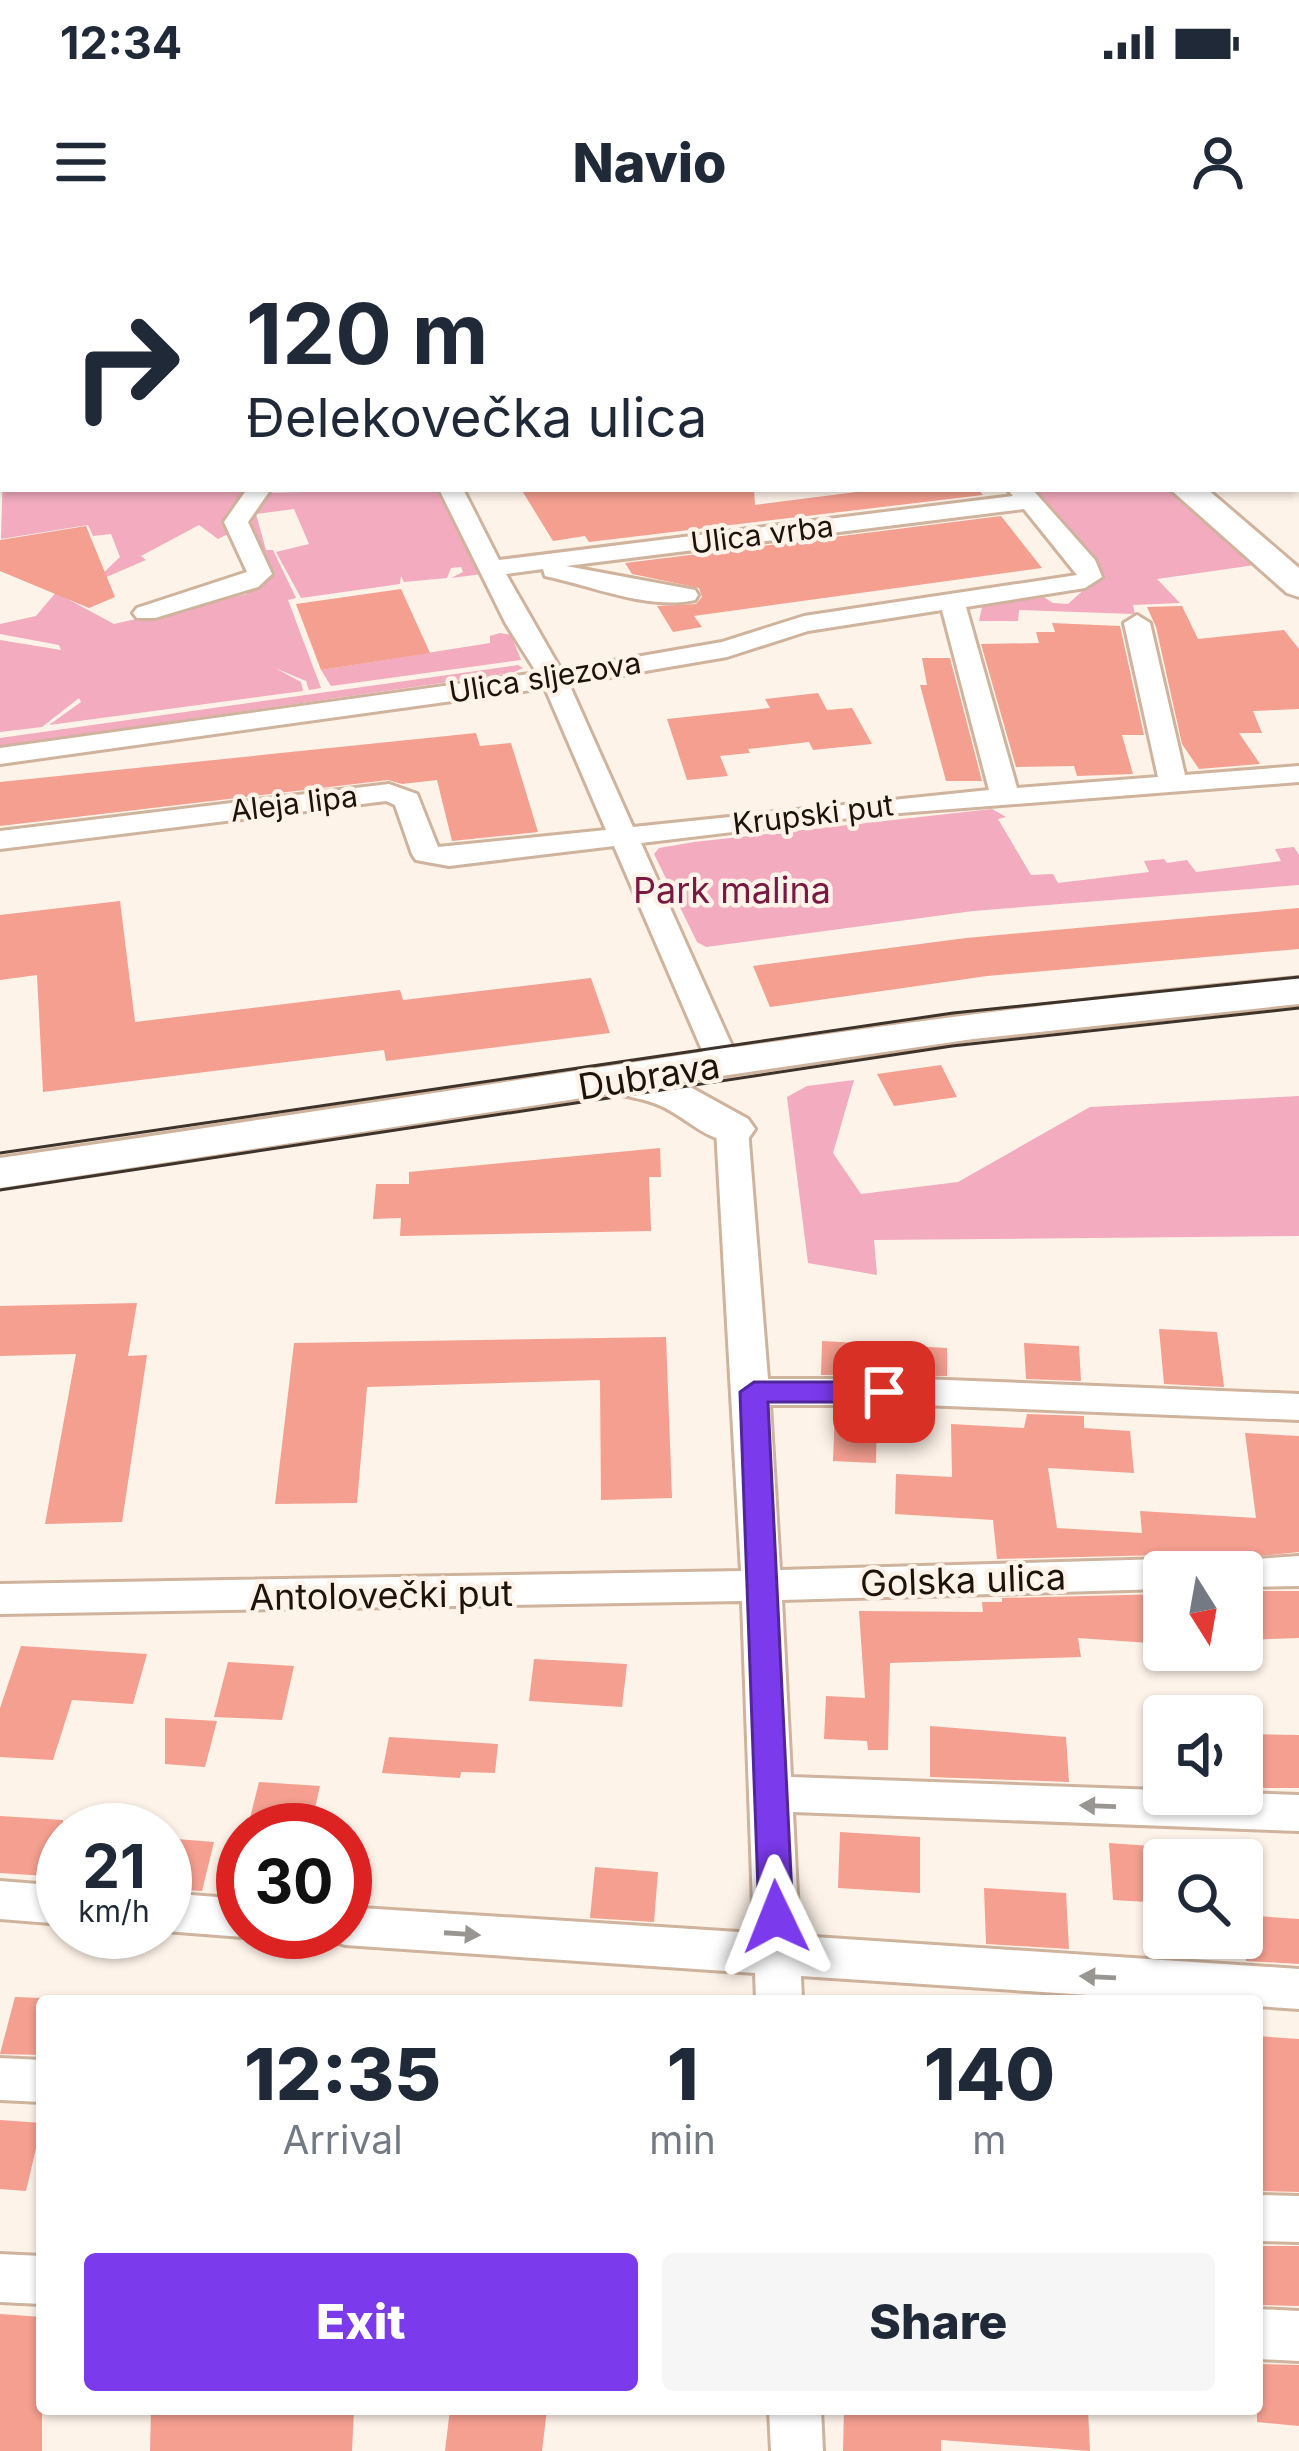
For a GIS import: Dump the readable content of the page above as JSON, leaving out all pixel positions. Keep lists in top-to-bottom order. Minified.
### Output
{"streets":{"main road":["Dubrava"],"street":["Ulica vrba","Ulica sljezova","Aleja lipa","Krupski put","Golska ulica","Antolovečki put"]},"crossings":[["Ulica vrba","Ulica sljezova"],["Aleja lipa","Krupski put"],["Golska ulica","Antolovečki put"]],"parks":["Park malina"],"north":"bottom","page":{"status":"12:34","header":"Navio","turn":["120 m","Đelekovečka ulica"],"speed":"21 km/h","limit":"30","eta":["12:35","Arrival","1","min","140","m"],"buttons":["Exit","Share"]}}
